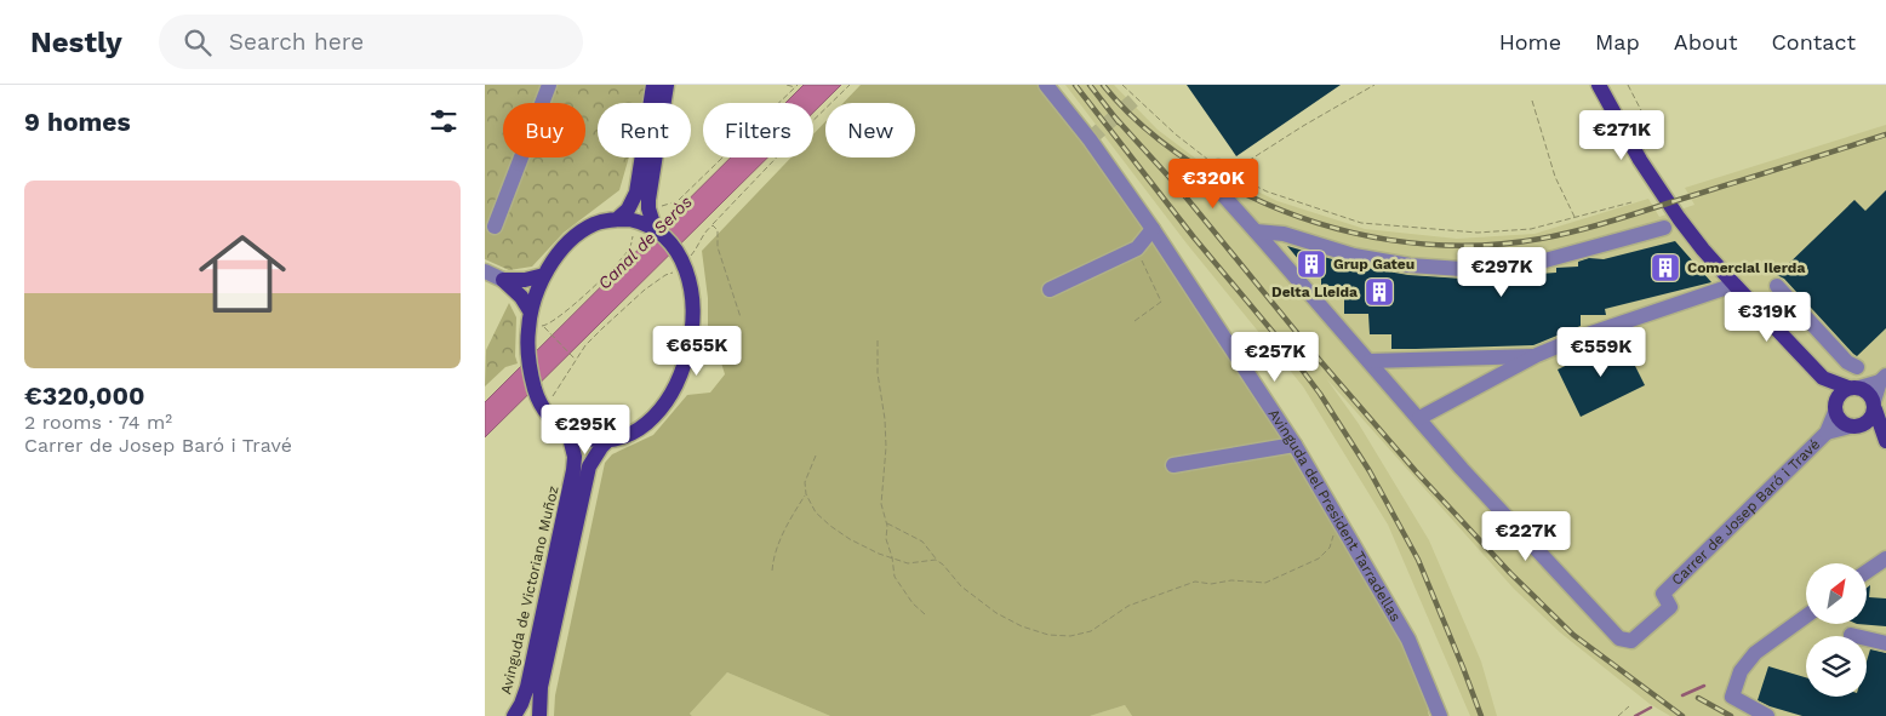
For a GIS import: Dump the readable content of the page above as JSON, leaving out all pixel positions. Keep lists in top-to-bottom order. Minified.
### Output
{"streets":{"main road":["Avinguda de Victoriano Muñoz"],"street":["Carrer de Josep Baró i Travé","Avinguda del President Tarradellas"]},"water":["Canal de Seròs"],"places":{"building":["Grup Gateu","Comercial Ilerda","Delta Lleida"]},"north":"top right","page":{"header":"Nestly","search":"Search here","nav":["Home","Map","About","Contact"],"heading":"9 homes","chip":["Buy","Rent","Filters","New"],"price":["€271K","€320K","€297K","€319K","€655K","€559K","€257K","€295K","€227K"],"list":[{"name":"€320,000","note":"2 rooms · 74 m² · Carrer de Josep Baró i Travé"}]}}
